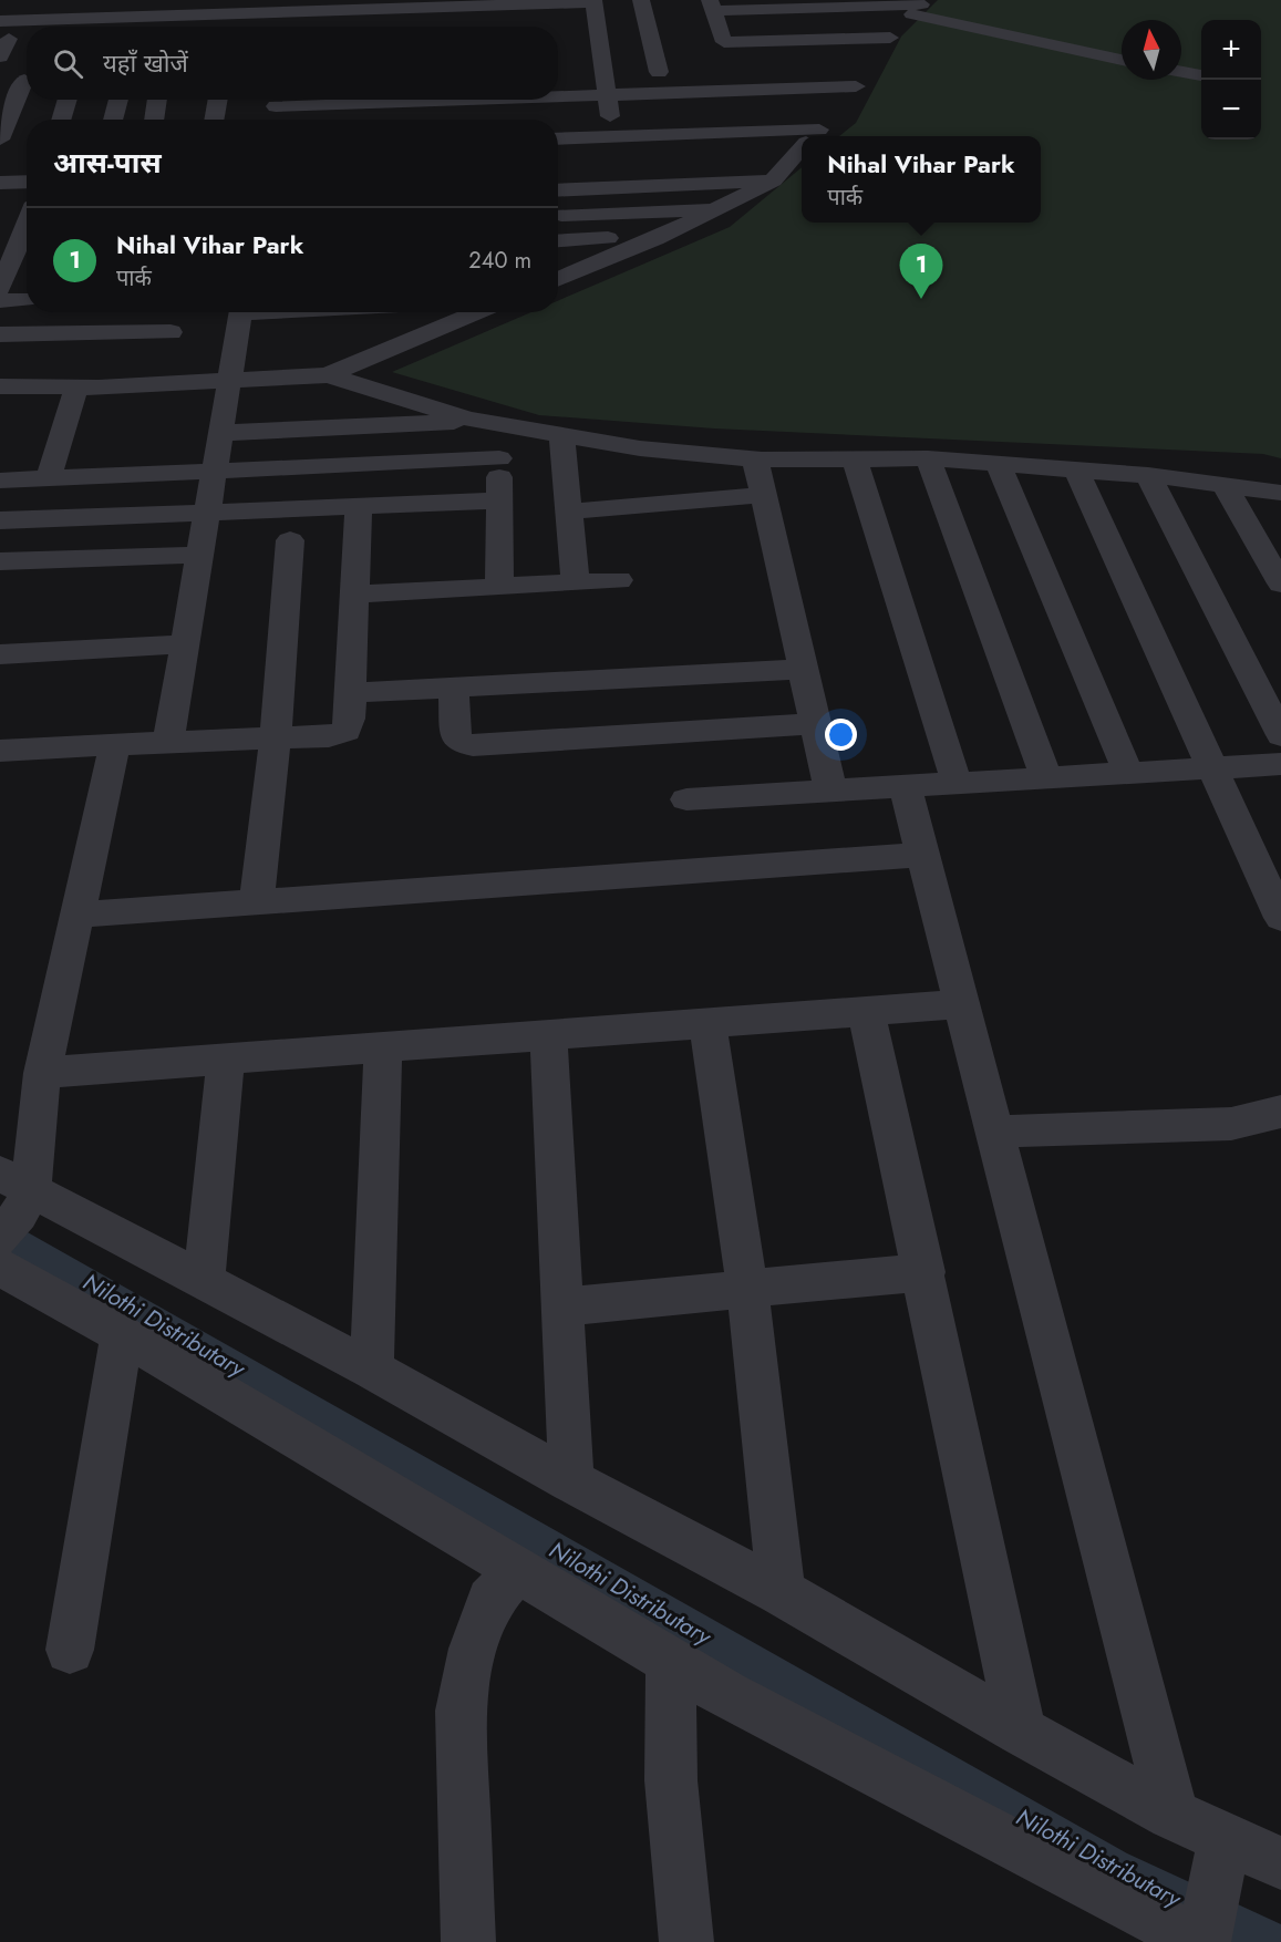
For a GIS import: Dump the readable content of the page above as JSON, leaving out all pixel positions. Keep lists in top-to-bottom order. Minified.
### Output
{"water":["Nilothi Distributary"],"north":"top","page":{"map_buttons":["+","−"],"search":"यहाँ खोजें","heading":"आस-पास","popup":["Nihal Vihar Park","पार्क"],"list":[{"mark":"1","name":"Nihal Vihar Park","note":"पार्क","value":"240 m"}],"pins":"1"}}
